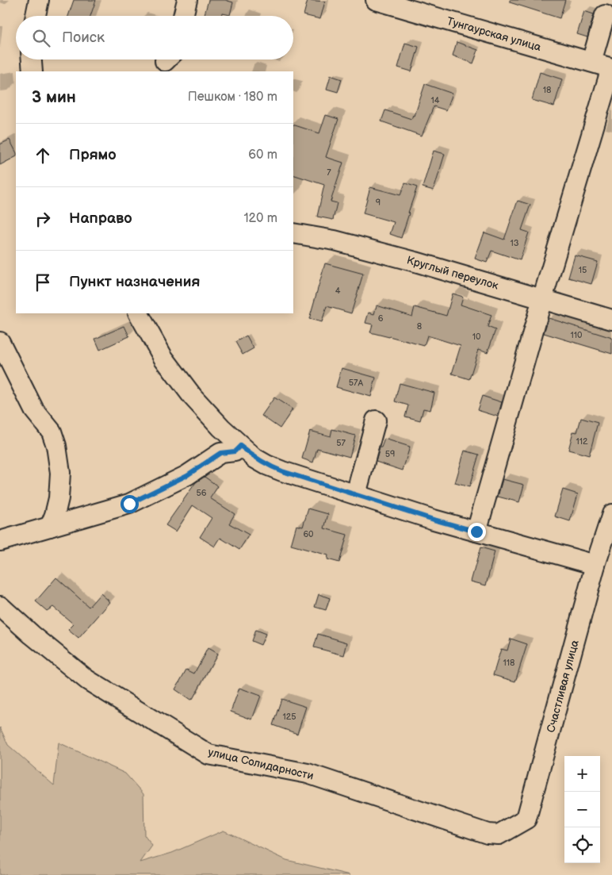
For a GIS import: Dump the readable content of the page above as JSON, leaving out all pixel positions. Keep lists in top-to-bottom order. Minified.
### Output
{"streets":{"street":["Тунгаурская улица","Круглый переулок","Счастливая улица","улица Солидарности"]},"crossings":[["Счастливая улица","улица Солидарности"]],"house_numbers":["18","14","7","9","13","15","4","6","8","110","10","57А","112","57","59","56","60","118","125"],"page":{"search":"Поиск","heading":["3 мин","Пешком · 180 m"],"list":[["Прямо","60 m"],["Направо","120 m"],"Пункт назначения"],"map_buttons":["+","−"]}}
